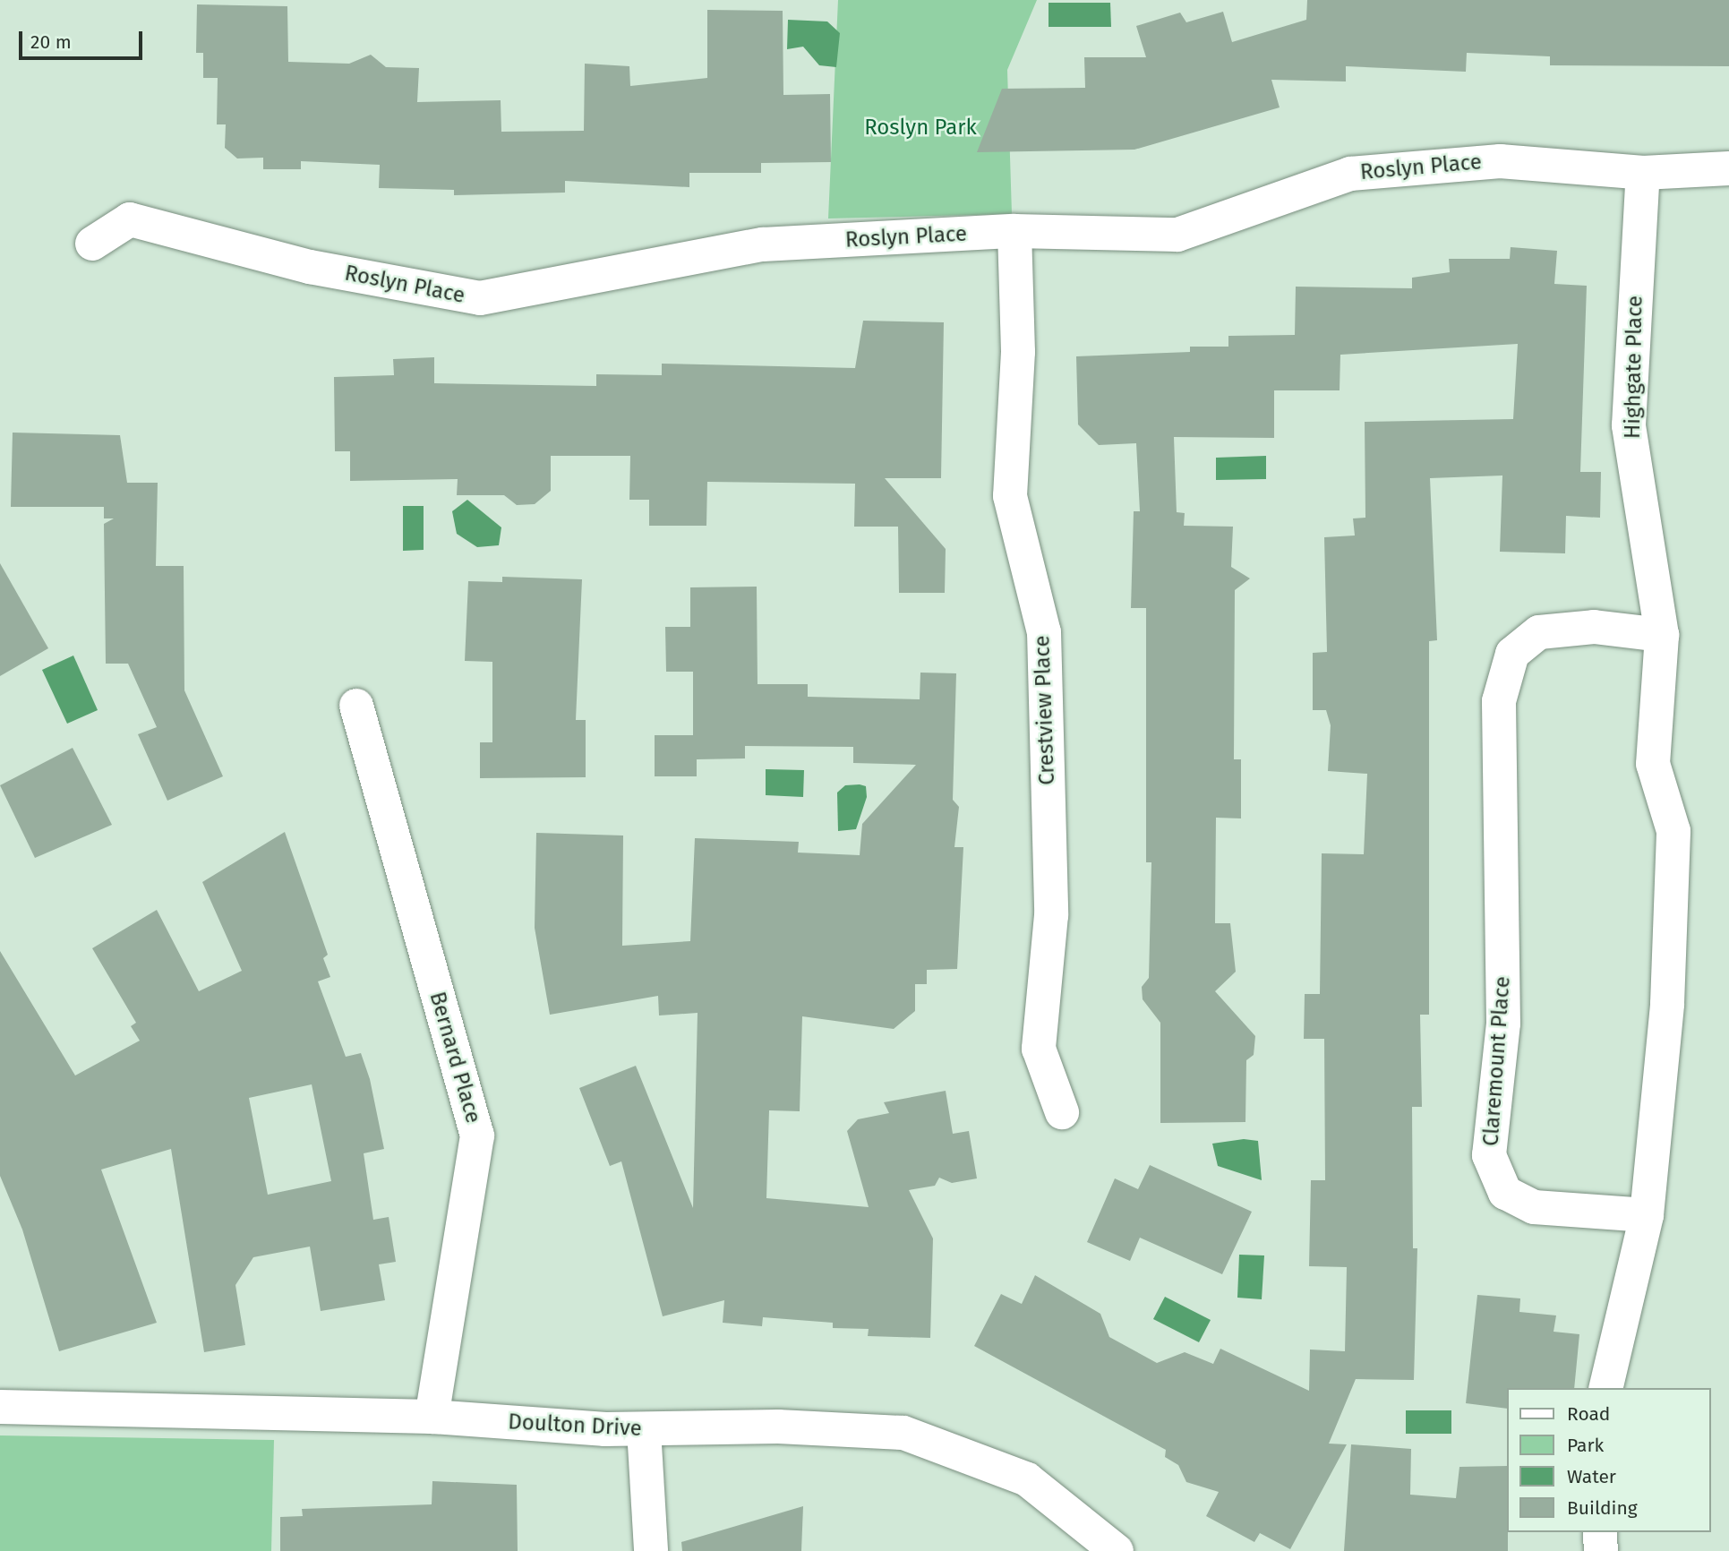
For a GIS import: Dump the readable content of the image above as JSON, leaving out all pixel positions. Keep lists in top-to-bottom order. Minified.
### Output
{"streets":{"street":["Roslyn Place","Highgate Place","Crestview Place","Bernard Place","Claremount Place","Doulton Drive"]},"crossings":[["Roslyn Place","Highgate Place"],["Roslyn Place","Crestview Place"],["Highgate Place","Claremount Place"],["Bernard Place","Doulton Drive"]],"parks":["Roslyn Park"],"legend":["Road","Park","Water","Building"],"scale_bar":"20 m"}
